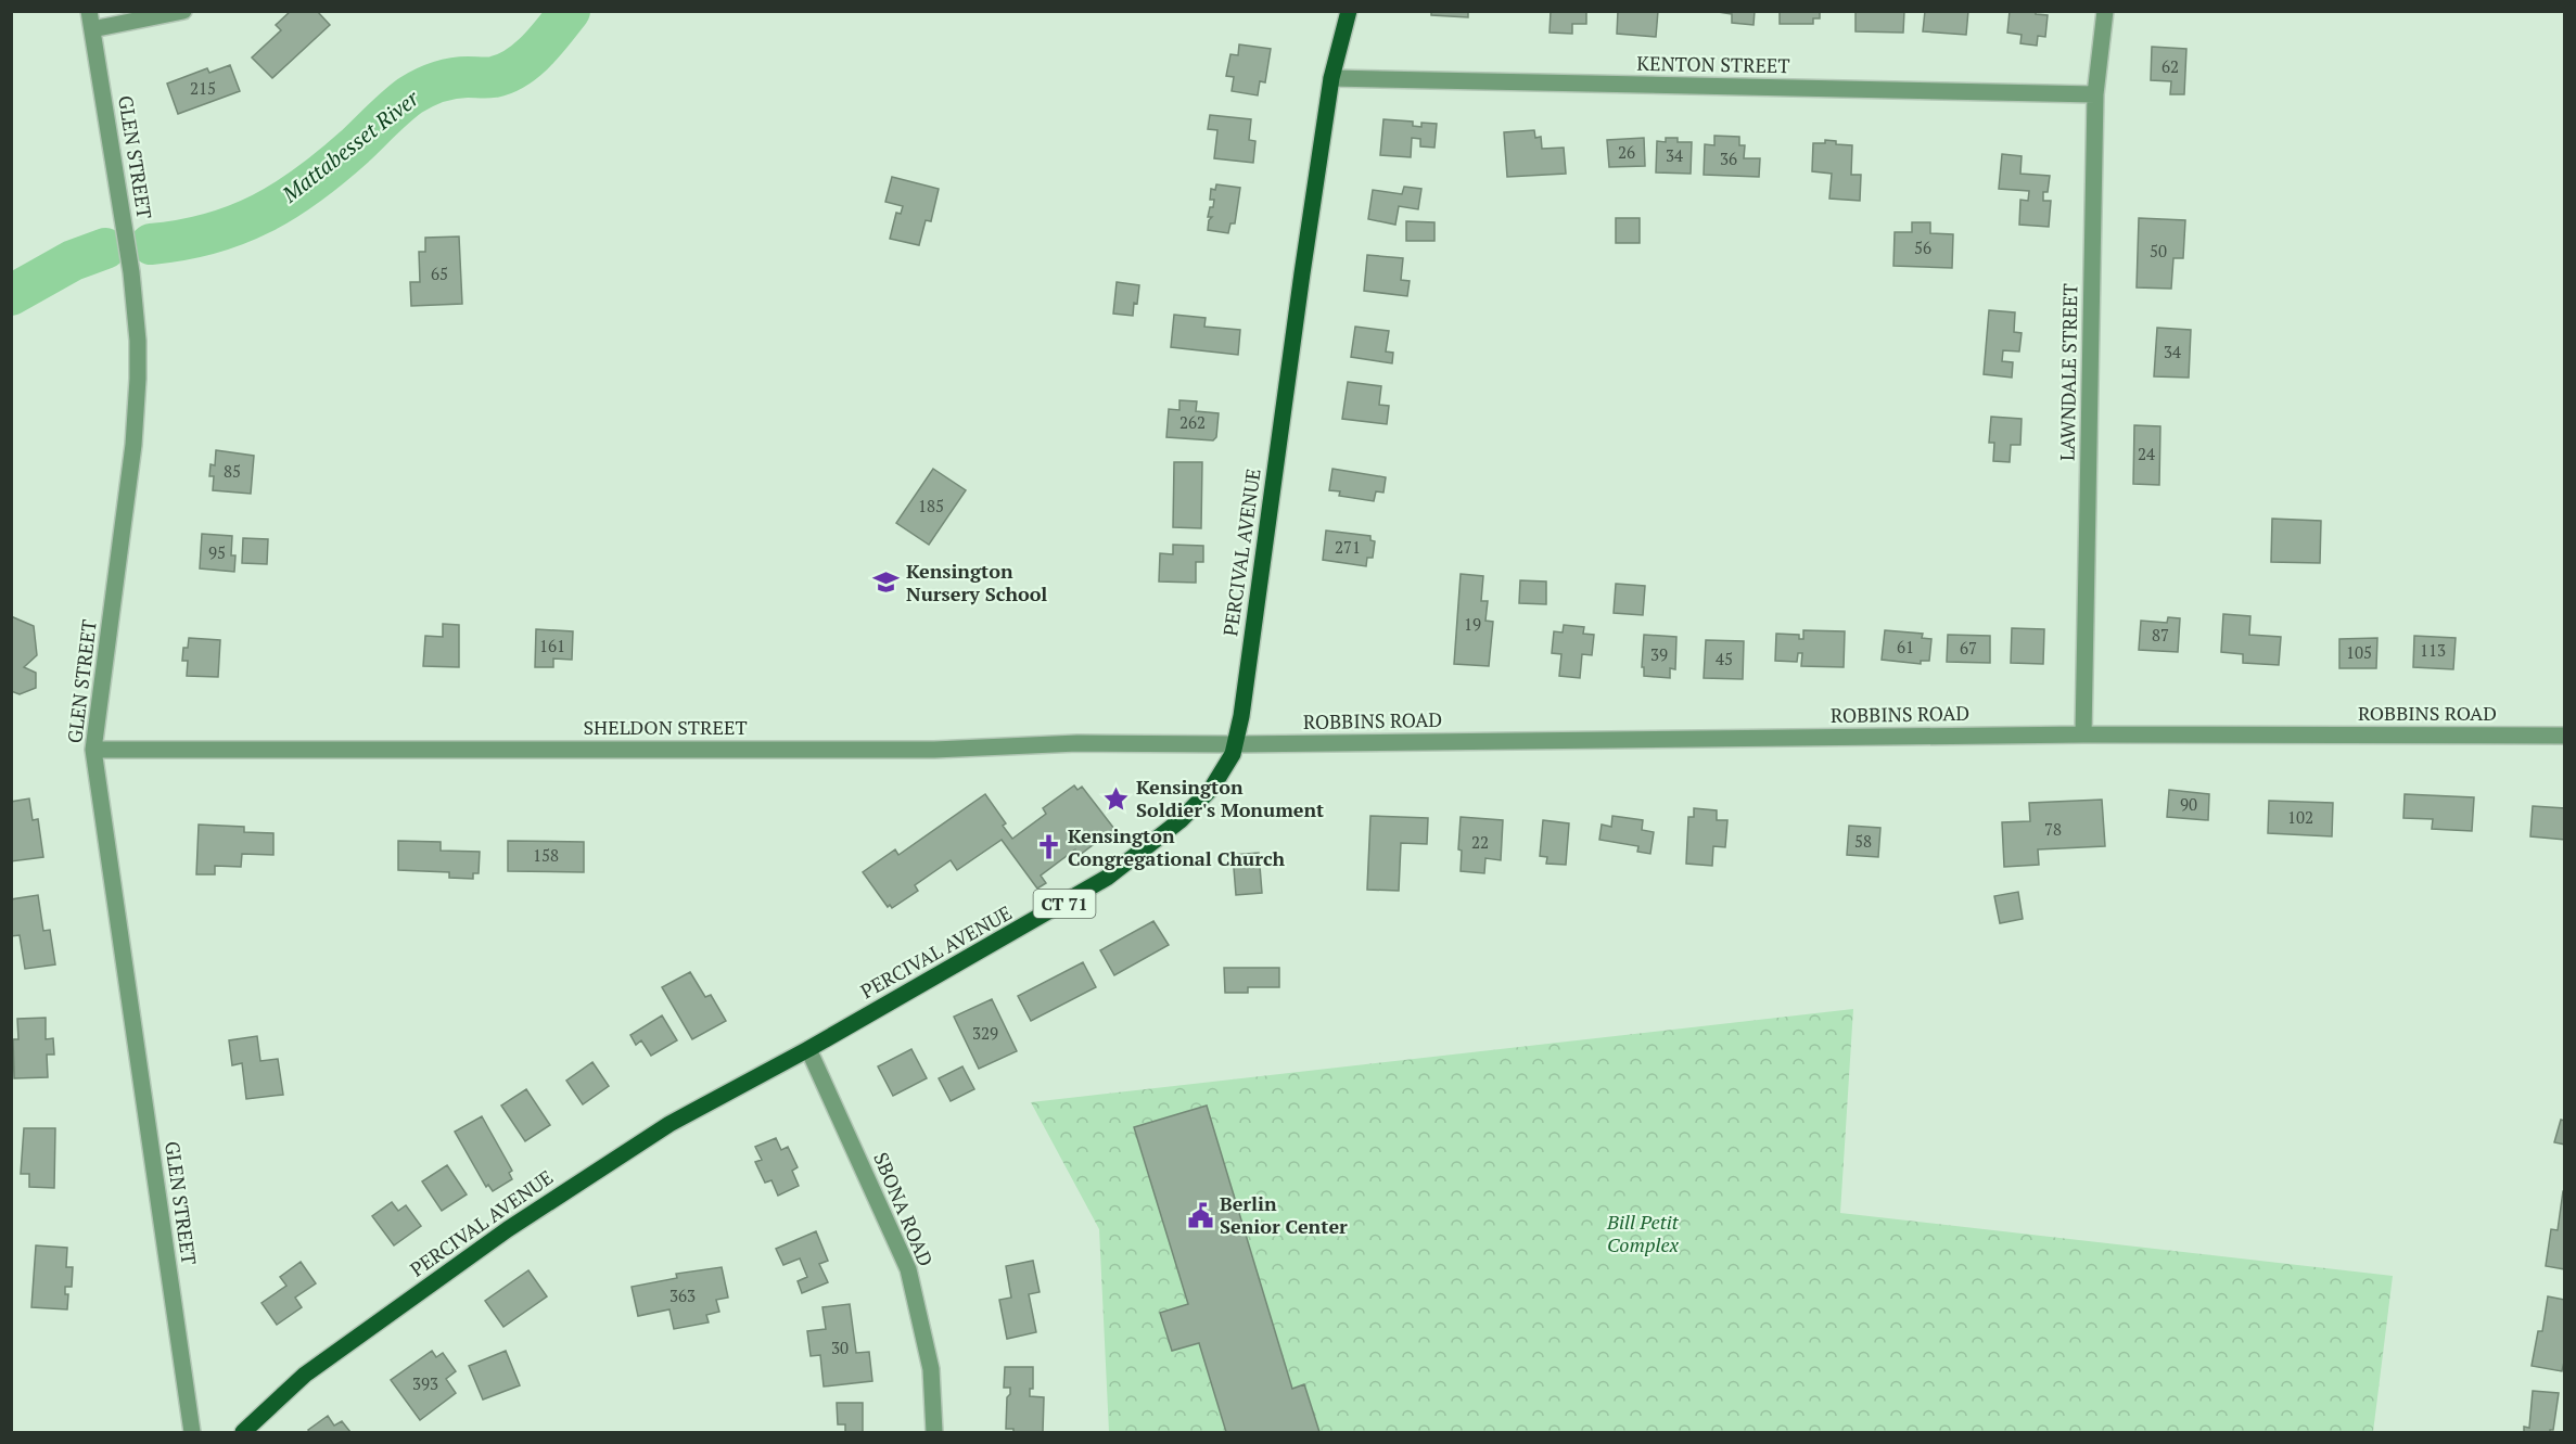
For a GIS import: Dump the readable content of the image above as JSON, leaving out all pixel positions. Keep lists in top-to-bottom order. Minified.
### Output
{"streets":{"main road":["PERCIVAL AVENUE","CT 71"],"street":["KENTON STREET","GLEN STREET","LAWNDALE STREET","ROBBINS ROAD","SHELDON STREET","SBONA ROAD"]},"crossings":[["KENTON STREET","LAWNDALE STREET"],["KENTON STREET","PERCIVAL AVENUE"],["GLEN STREET","SHELDON STREET"],["LAWNDALE STREET","ROBBINS ROAD"],["PERCIVAL AVENUE","ROBBINS ROAD"],["PERCIVAL AVENUE","SHELDON STREET"],["PERCIVAL AVENUE","SBONA ROAD"],["ROBBINS ROAD","SHELDON STREET"]],"water":["Mattabesset River"],"parks":["Bill Petit Complex"],"places":{"school or university":["Kensington Nursery School"],"place":["Kensington Soldier's Monument"],"church":["Kensington Congregational Church"],"public building":["Berlin Senior Center"]},"house_numbers":["62","215","26","34","36","56","50","65","34","262","24","85","185","271","95","19","87","161","61","67","113","105","39","45","90","102","78","58","22","158","329","363","30","393"]}
